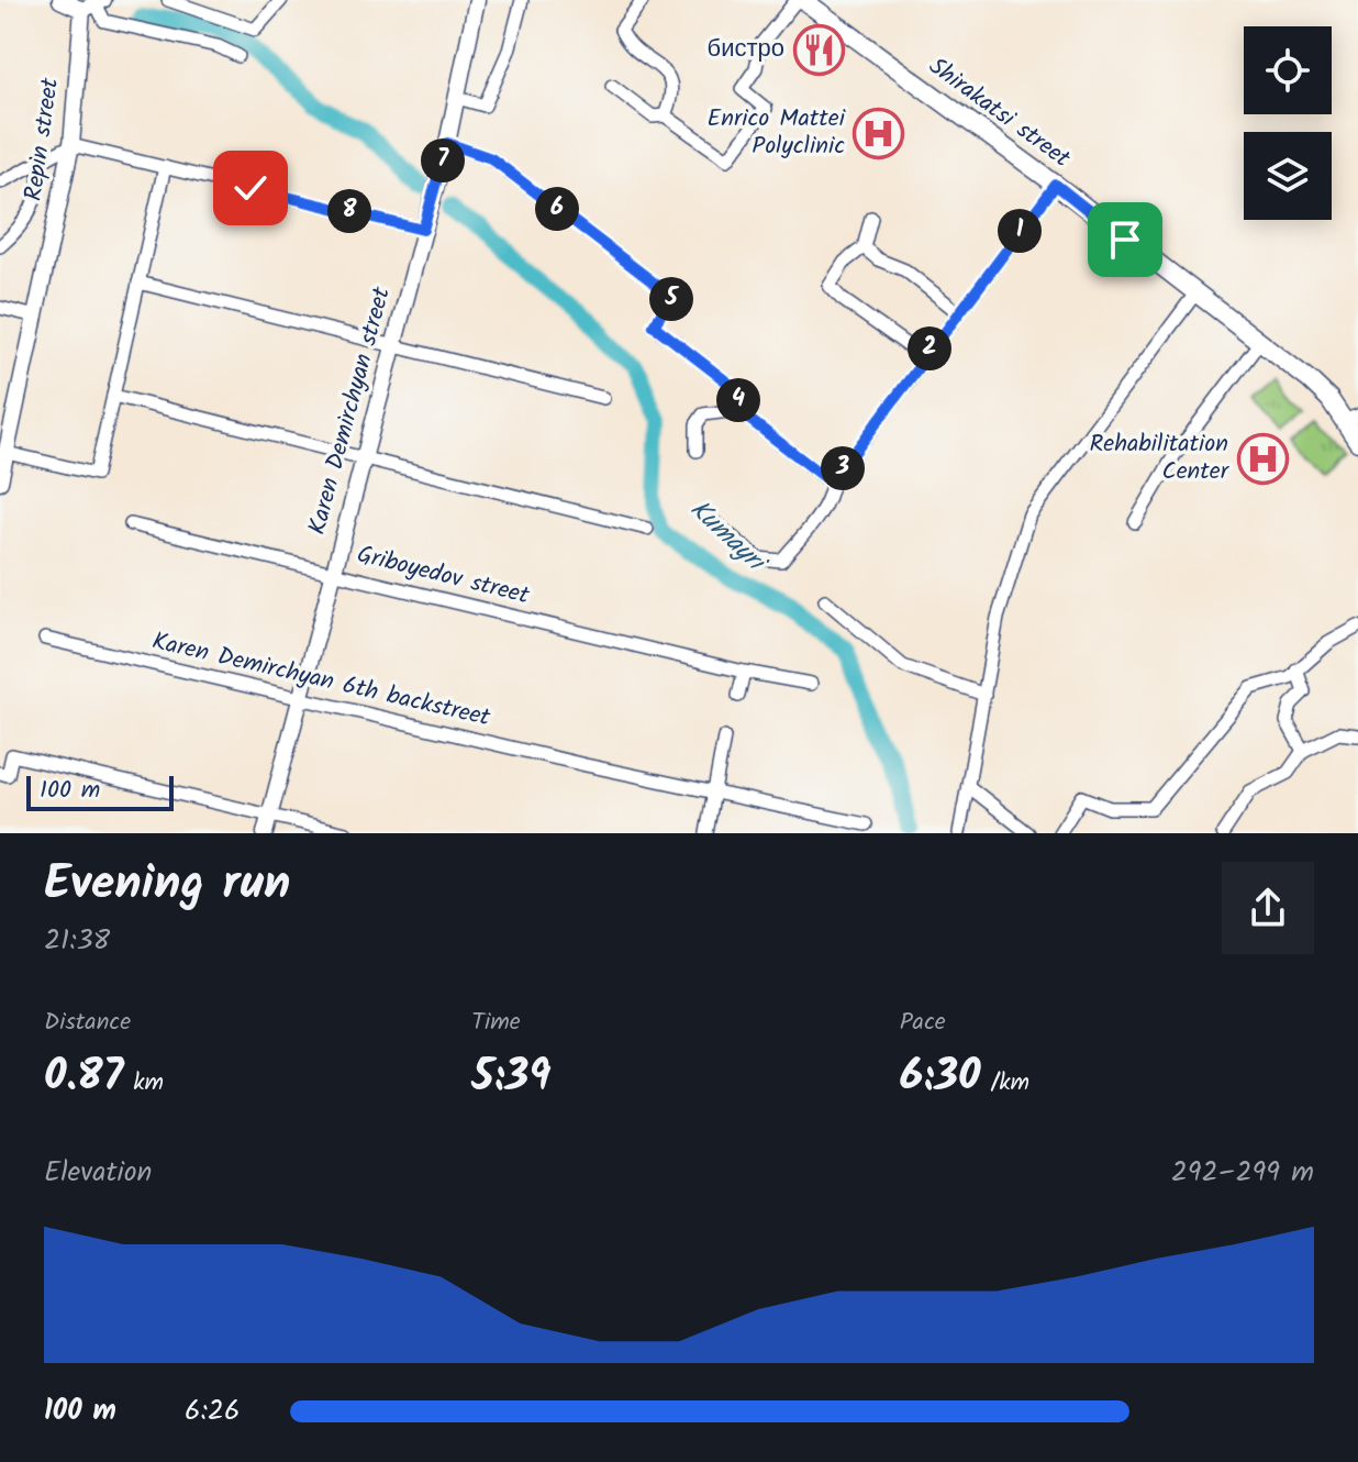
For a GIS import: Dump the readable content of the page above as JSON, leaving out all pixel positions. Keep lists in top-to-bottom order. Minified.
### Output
{"streets":{"main road":["Shirakatsi street"],"street":["Repin street","Karen Demirchyan street","Griboyedov street","Karen Demirchyan 6th backstreet"]},"crossings":[["Karen Demirchyan street","Griboyedov street"],["Karen Demirchyan street","Karen Demirchyan 6th backstreet"]],"water":["Kumayri"],"places":{"restaurant":["бистро"],"hospital":["Enrico Mattei Polyclinic","Rehabilitation Center"]},"scale_bar":"100 m","page":{"pins":["7","6","8","1","5","2","4","3"],"scale":"100 m","heading":["Evening run","21:38"],"stats":[["Distance","0.87 km"],["Time","5:39"],["Pace","6:30 /km"]],"chart":["Elevation","292–299 m"],"list":[{"name":"100 m","note":"6:26"}]}}
